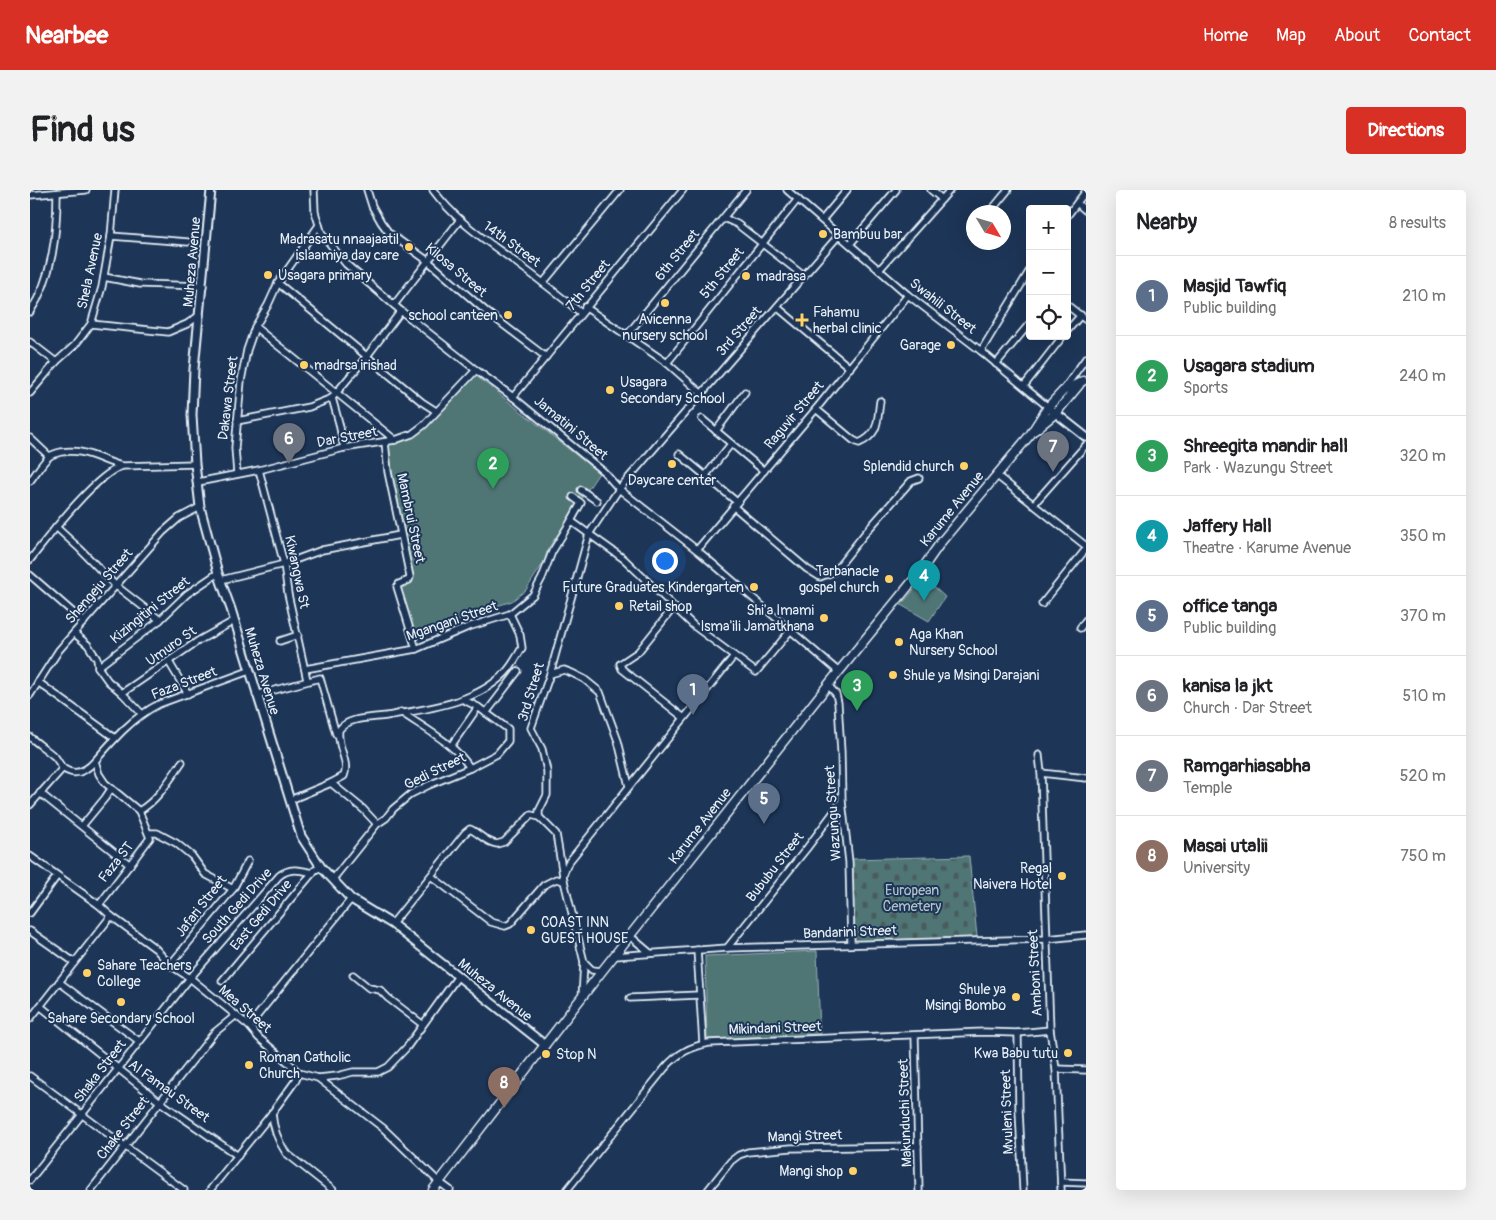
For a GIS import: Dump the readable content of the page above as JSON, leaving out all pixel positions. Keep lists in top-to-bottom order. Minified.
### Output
{"streets":{"main road":["Karume Avenue"],"street":["14th Street","6th Street","Muheza Avenue","Kilosa Street","Shela Avenue","5th Street","7th Street","Swahili Street","3rd Street","Dakawa Street","Raguvir Street","Jamatini Street","Dar Street","Mambrui Street","Kiwangwa St","Shengeju Street","Kizingitini Street","Mgangani Street","Umuro St","Faza Street","Gedi Street","Wazungu Street","Faza ST","Bububu Street","Jafari Street","South Gedi Drive","East Gedi Drive","Bandarini Street","Amboni Street","Mea Street","Mikindani Street","Shaka Street","Al Famau Street","Mvuleni Street","Makunduchi Street","Chake Street","Mangi Street"]},"crossings":[["14th Street","7th Street"],["Muheza Avenue","Dar Street"],["Muheza Avenue","Karume Avenue"],["Muheza Avenue","Shengeju Street"],["Muheza Avenue","Kizingitini Street"],["Muheza Avenue","Umuro St"],["Muheza Avenue","Faza Street"],["Muheza Avenue","Gedi Street"],["Muheza Avenue","East Gedi Drive"],["Kilosa Street","7th Street"],["5th Street","Swahili Street"],["7th Street","Jamatini Street"],["Swahili Street","3rd Street"],["Swahili Street","Raguvir Street"],["Swahili Street","Karume Avenue"],["3rd Street","Jamatini Street"],["Dakawa Street","Jamatini Street"],["Dakawa Street","Dar Street"],["Raguvir Street","Jamatini Street"],["Jamatini Street","Dar Street"],["Jamatini Street","Karume Avenue"],["Dar Street","Mambrui Street"],["Dar Street","Kiwangwa St"],["Karume Avenue","Wazungu Street"],["Karume Avenue","Bandarini Street"],["Karume Avenue","Mea Street"],["Mambrui Street","Kizingitini Street"],["Mambrui Street","Mgangani Street"],["Kiwangwa St","Kizingitini Street"],["Kiwangwa St","Mgangani Street"],["Wazungu Street","Bububu Street"],["Wazungu Street","Bandarini Street"],["Faza ST","Mea Street"],["Bububu Street","Bandarini Street"],["Jafari Street","Mea Street"],["South Gedi Drive","East Gedi Drive"],["South Gedi Drive","Mea Street"],["South Gedi Drive","Shaka Street"],["Bandarini Street","Amboni Street"],["Amboni Street","Mikindani Street"],["Mea Street","Shaka Street"],["Mea Street","Chake Street"],["Mikindani Street","Mvuleni Street"],["Mikindani Street","Makunduchi Street"],["Shaka Street","Al Famau Street"],["Al Famau Street","Chake Street"],["Makunduchi Street","Mangi Street"]],"parks":["European Cemetery"],"places":{"other":["Bambuu bar","Madrasatu nnaajaatil islaamiya day care","Usagara primary","madrasa","Avicenna nursery school","school canteen","Garage","madrsa irishad","Usagara Secondary School","Daycare center","Splendid church","Tarbanacle gospel church","Future Graduates Kindergarten","Retail shop","Shi'a Imami Isma'ili Jamatkhana","Aga Khan Nursery School","Shule ya Msingi Darajani","Regal Naivera Hotel","COAST INN GUEST HOUSE","Sahare Teachers College","Shule ya Msingi Bombo","Sahare Secondary School","Kwa Babu tutu","Stop N","Roman Catholic Church","Mangi shop"],"health":["Fahamu herbal clinic"]},"north":"bottom right","page":{"header":"Nearbee","nav":["Home","Map","About","Contact"],"buttons":"Directions","title":"Find us","heading":["Nearby","8 results"],"map_buttons":["+","−"],"list":[{"mark":"1","name":"Masjid Tawfiq","note":"Public building","value":"210 m"},{"mark":"2","name":"Usagara stadium","note":"Sports","value":"240 m"},{"mark":"3","name":"Shreegita mandir hall","note":"Park · Wazungu Street","value":"320 m"},{"mark":"4","name":"Jaffery Hall","note":"Theatre · Karume Avenue","value":"350 m"},{"mark":"5","name":"office tanga","note":"Public building","value":"370 m"},{"mark":"6","name":"kanisa la jkt","note":"Church · Dar Street","value":"510 m"},{"mark":"7","name":"Ramgarhiasabha","note":"Temple","value":"520 m"},{"mark":"8","name":"Masai utalii","note":"University","value":"750 m"}],"pins":["6","7","2","4","3","1","5","8"]}}
